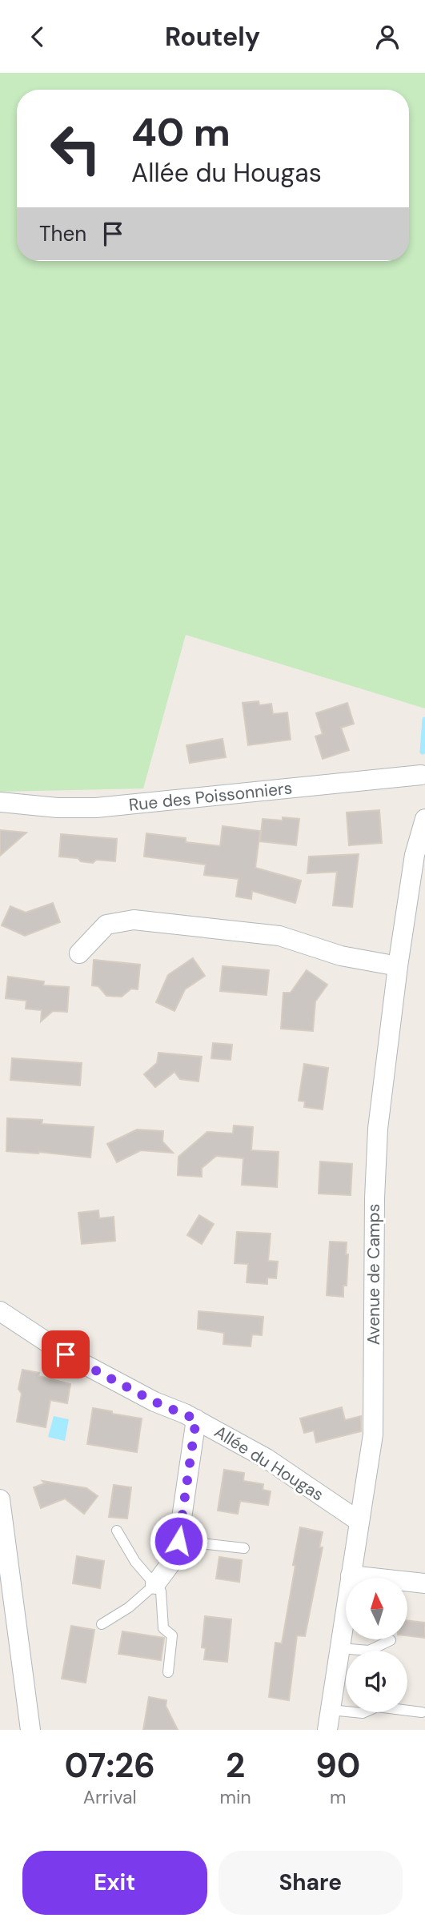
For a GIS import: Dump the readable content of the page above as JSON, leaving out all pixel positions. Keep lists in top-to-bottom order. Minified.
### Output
{"streets":{"street":["Rue des Poissonniers","Avenue de Camps","Allée du Hougas"]},"crossings":[["Avenue de Camps","Allée du Hougas"]],"north":"top","page":{"header":"Routely","turn":["40 m","Allée du Hougas"],"then":"Then","eta":["07:26","Arrival","2","min","90","m"],"buttons":["Exit","Share"]}}
